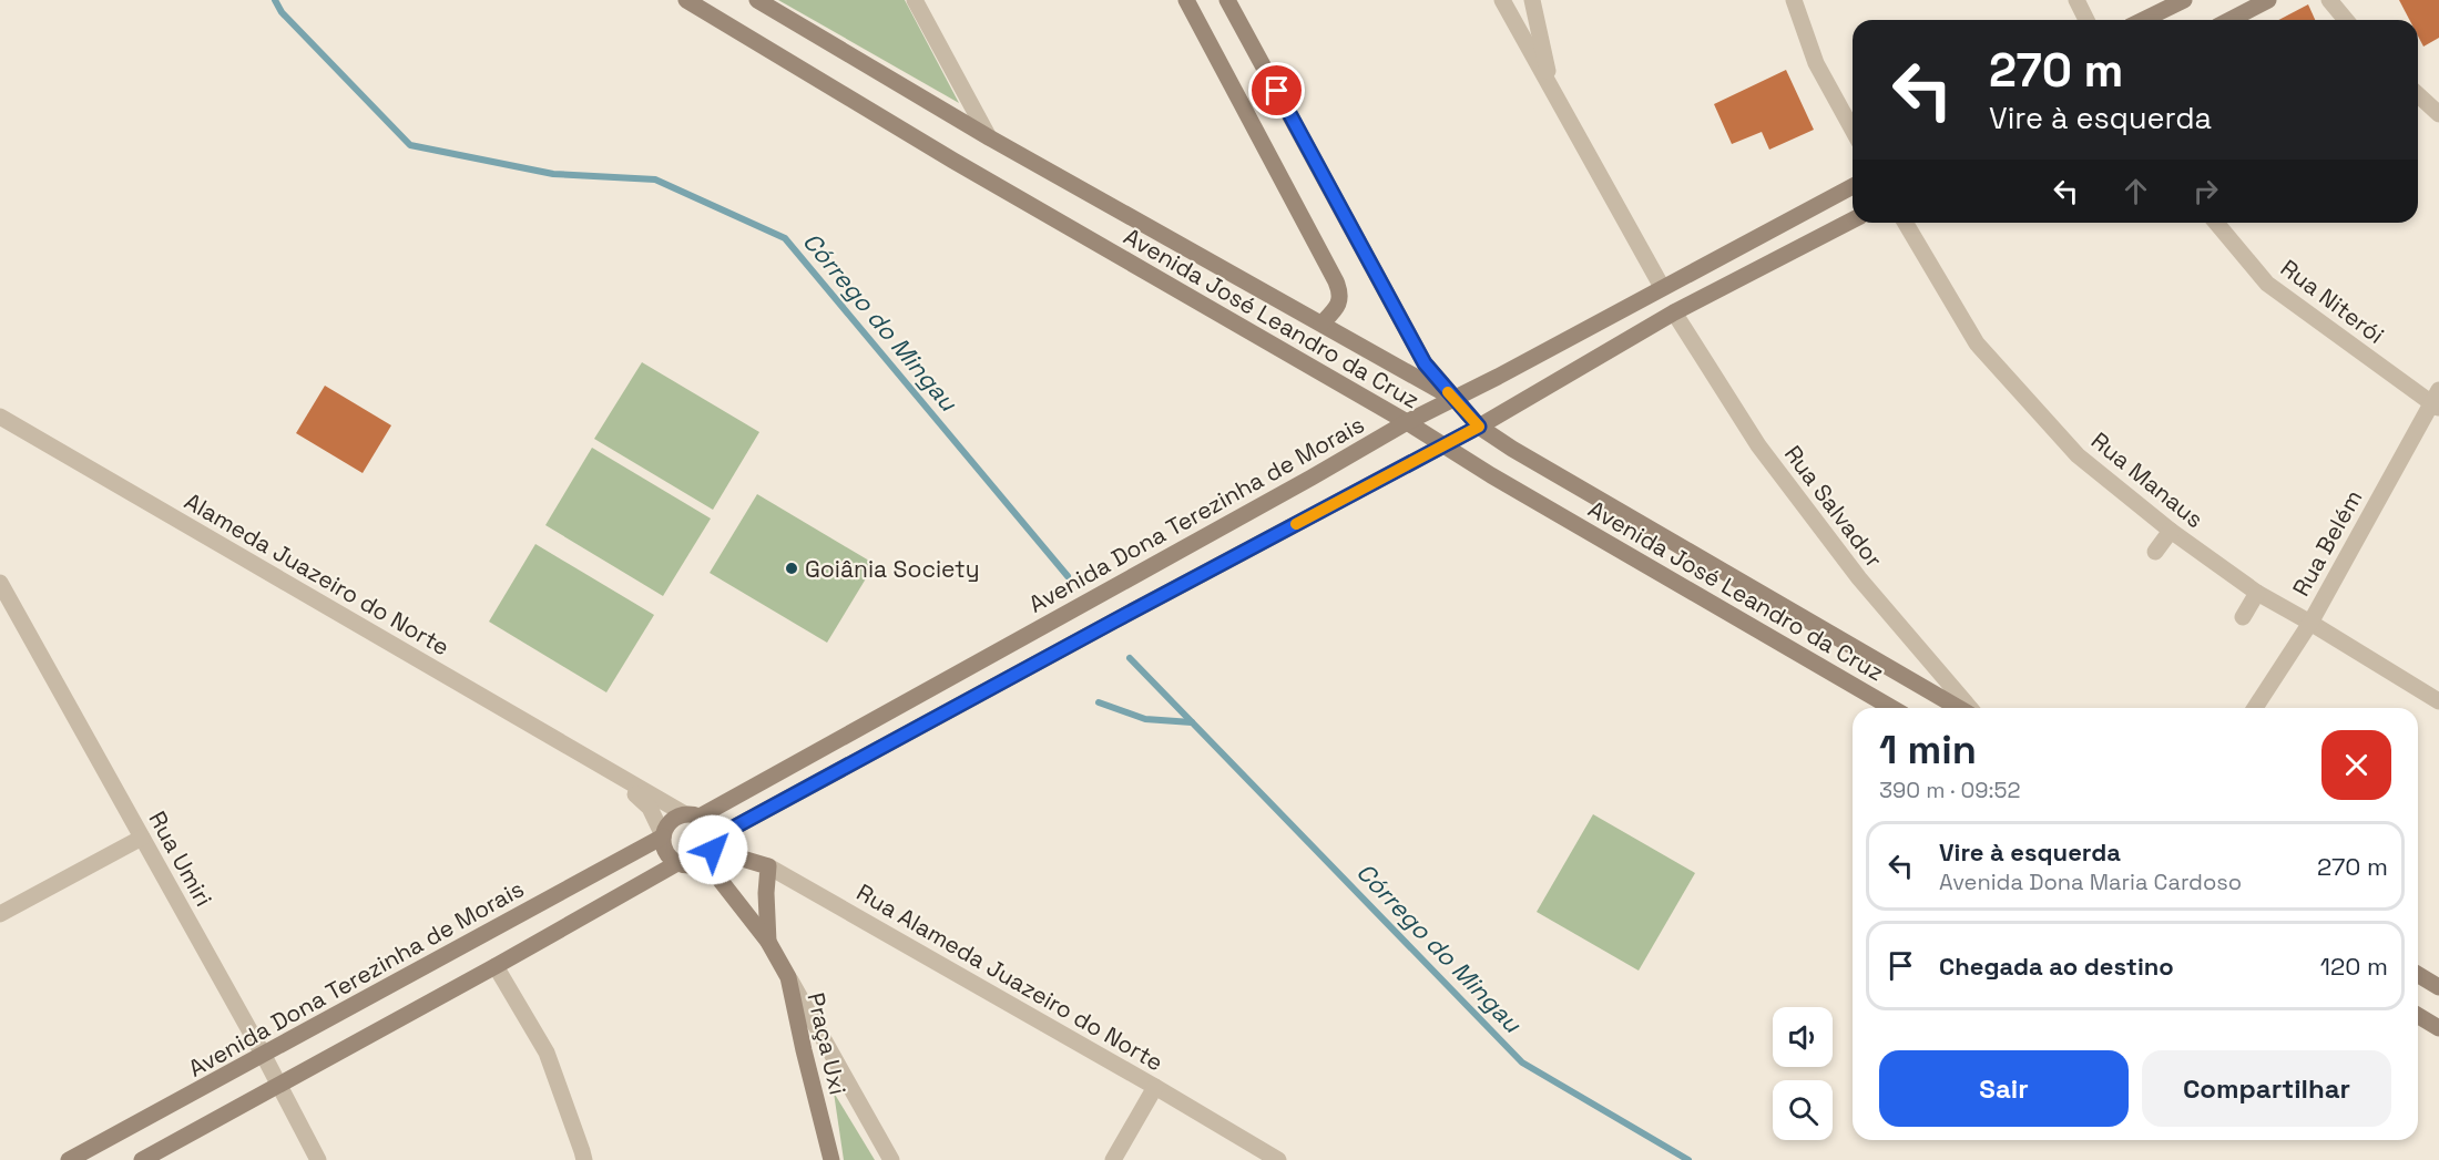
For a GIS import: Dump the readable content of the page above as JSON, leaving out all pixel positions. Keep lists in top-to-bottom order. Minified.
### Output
{"streets":{"main road":["Avenida José Leandro da Cruz","Avenida Dona Terezinha de Morais","Rua Alameda Juazeiro do Norte","Praça Uxi"],"street":["Rua Niterói","Rua Manaus","Rua Salvador","Rua Belém","Alameda Juazeiro do Norte","Rua Umiri"]},"crossings":[["Rua Niterói","Rua Belém"],["Avenida José Leandro da Cruz","Avenida Dona Terezinha de Morais"],["Rua Manaus","Rua Belém"],["Avenida Dona Terezinha de Morais","Alameda Juazeiro do Norte"],["Avenida Dona Terezinha de Morais","Rua Umiri"],["Avenida Dona Terezinha de Morais","Rua Alameda Juazeiro do Norte"],["Avenida Dona Terezinha de Morais","Praça Uxi"],["Alameda Juazeiro do Norte","Rua Alameda Juazeiro do Norte"],["Alameda Juazeiro do Norte","Praça Uxi"],["Rua Alameda Juazeiro do Norte","Praça Uxi"]],"water":["Córrego do Mingau"],"places":["Goiânia Society"],"page":{"turn":["270 m","Vire à esquerda"],"heading":["1 min","390 m · 09:52"],"list":[{"name":"Vire à esquerda","note":"Avenida Dona Maria Cardoso","value":"270 m"},{"name":"Chegada ao destino","value":"120 m"}],"buttons":["Sair","Compartilhar"]}}
